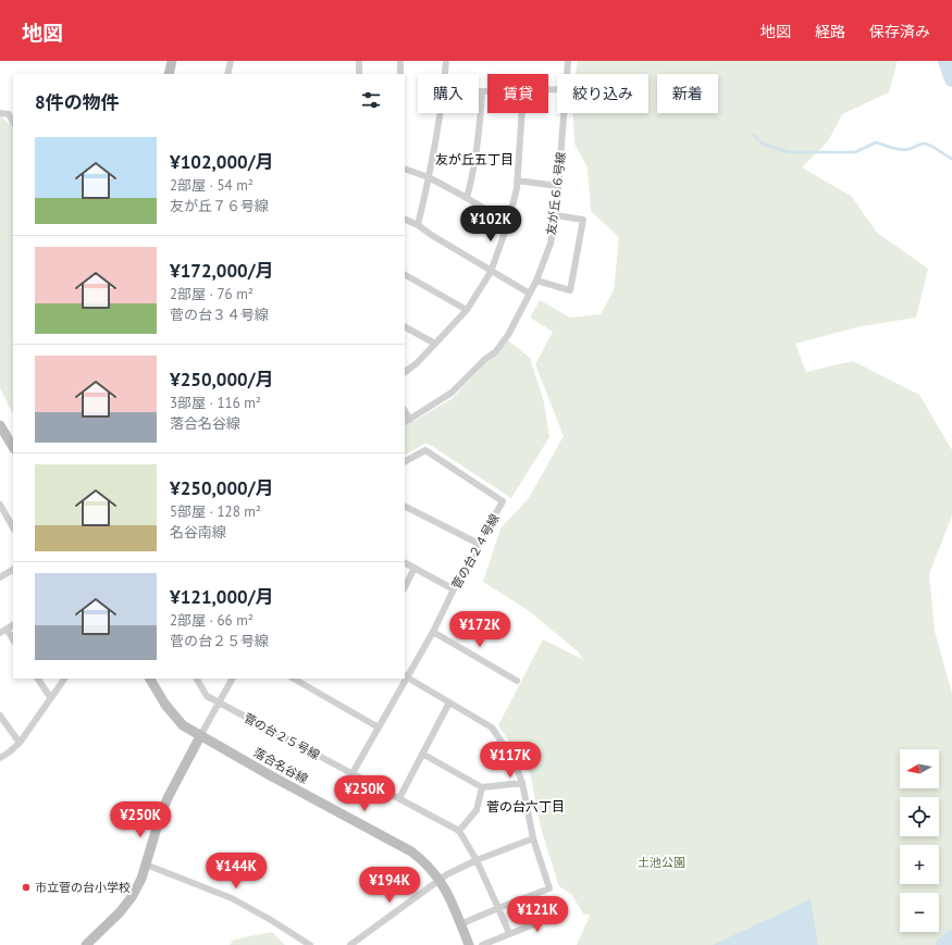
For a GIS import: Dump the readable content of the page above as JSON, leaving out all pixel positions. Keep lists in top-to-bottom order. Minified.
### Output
{"streets":{"street":["友が丘６６号線","菅の台２４号線","菅の台２５号線","落合名谷線"]},"crossings":[["菅の台２４号線","菅の台２５号線"]],"districts":["友が丘五丁目","菅の台六丁目"],"parks":["土池公園"],"places":["市立菅の台小学校"],"north":"left","page":{"header":"地図","nav":["地図","経路","保存済み"],"chip":["購入","賃貸","絞り込み","新着"],"heading":"8件の物件","list":[{"name":"¥102,000/月","note":"2部屋 · 54 m² · 友が丘７６号線"},{"name":"¥172,000/月","note":"2部屋 · 76 m² · 菅の台３４号線"},{"name":"¥250,000/月","note":"3部屋 · 116 m² · 落合名谷線"},{"name":"¥250,000/月","note":"5部屋 · 128 m² · 名谷南線"},{"name":"¥121,000/月","note":"2部屋 · 66 m² · 菅の台２５号線"}],"price":["¥102K","¥172K","¥117K","¥250K","¥250K","¥144K","¥194K","¥121K"],"map_buttons":["+","−"]}}
